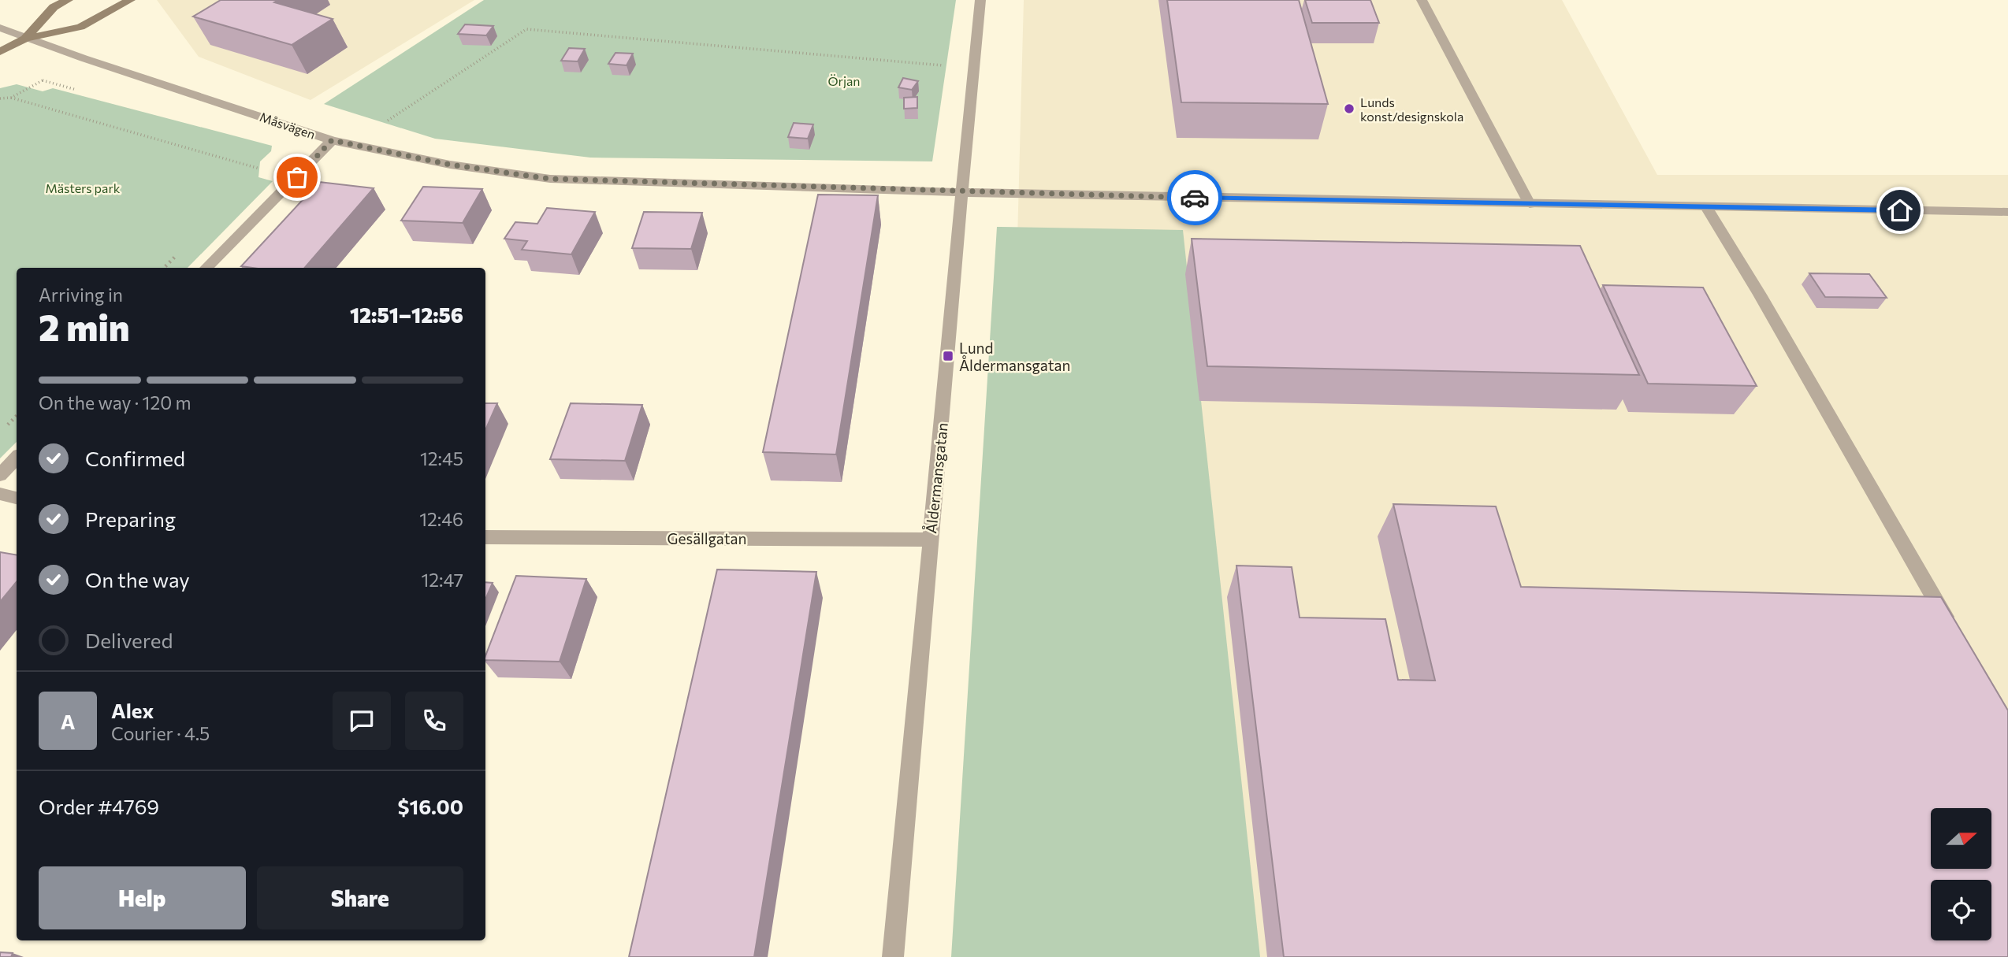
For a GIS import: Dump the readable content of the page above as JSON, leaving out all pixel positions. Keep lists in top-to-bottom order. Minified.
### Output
{"streets":{"street":["Måsvägen","Åldermansgatan","Gesällgatan"]},"crossings":[["Måsvägen","Åldermansgatan"],["Åldermansgatan","Gesällgatan"]],"parks":["Örjan","Mästers park"],"places":{"other":["Lunds konst/designskola"],"transit":["Lund Åldermansgatan"]},"north":"right","page":{"heading":["2 min","Arriving in","12:51–12:56"],"panel":["Alex","Courier · 4.5","Order #4769","$16.00"],"bar":"On the way · 120 m","list":[["Confirmed","12:45"],["Preparing","12:46"],["On the way","12:47"],"Delivered"],"round":"A","buttons":["Help","Share"]}}
